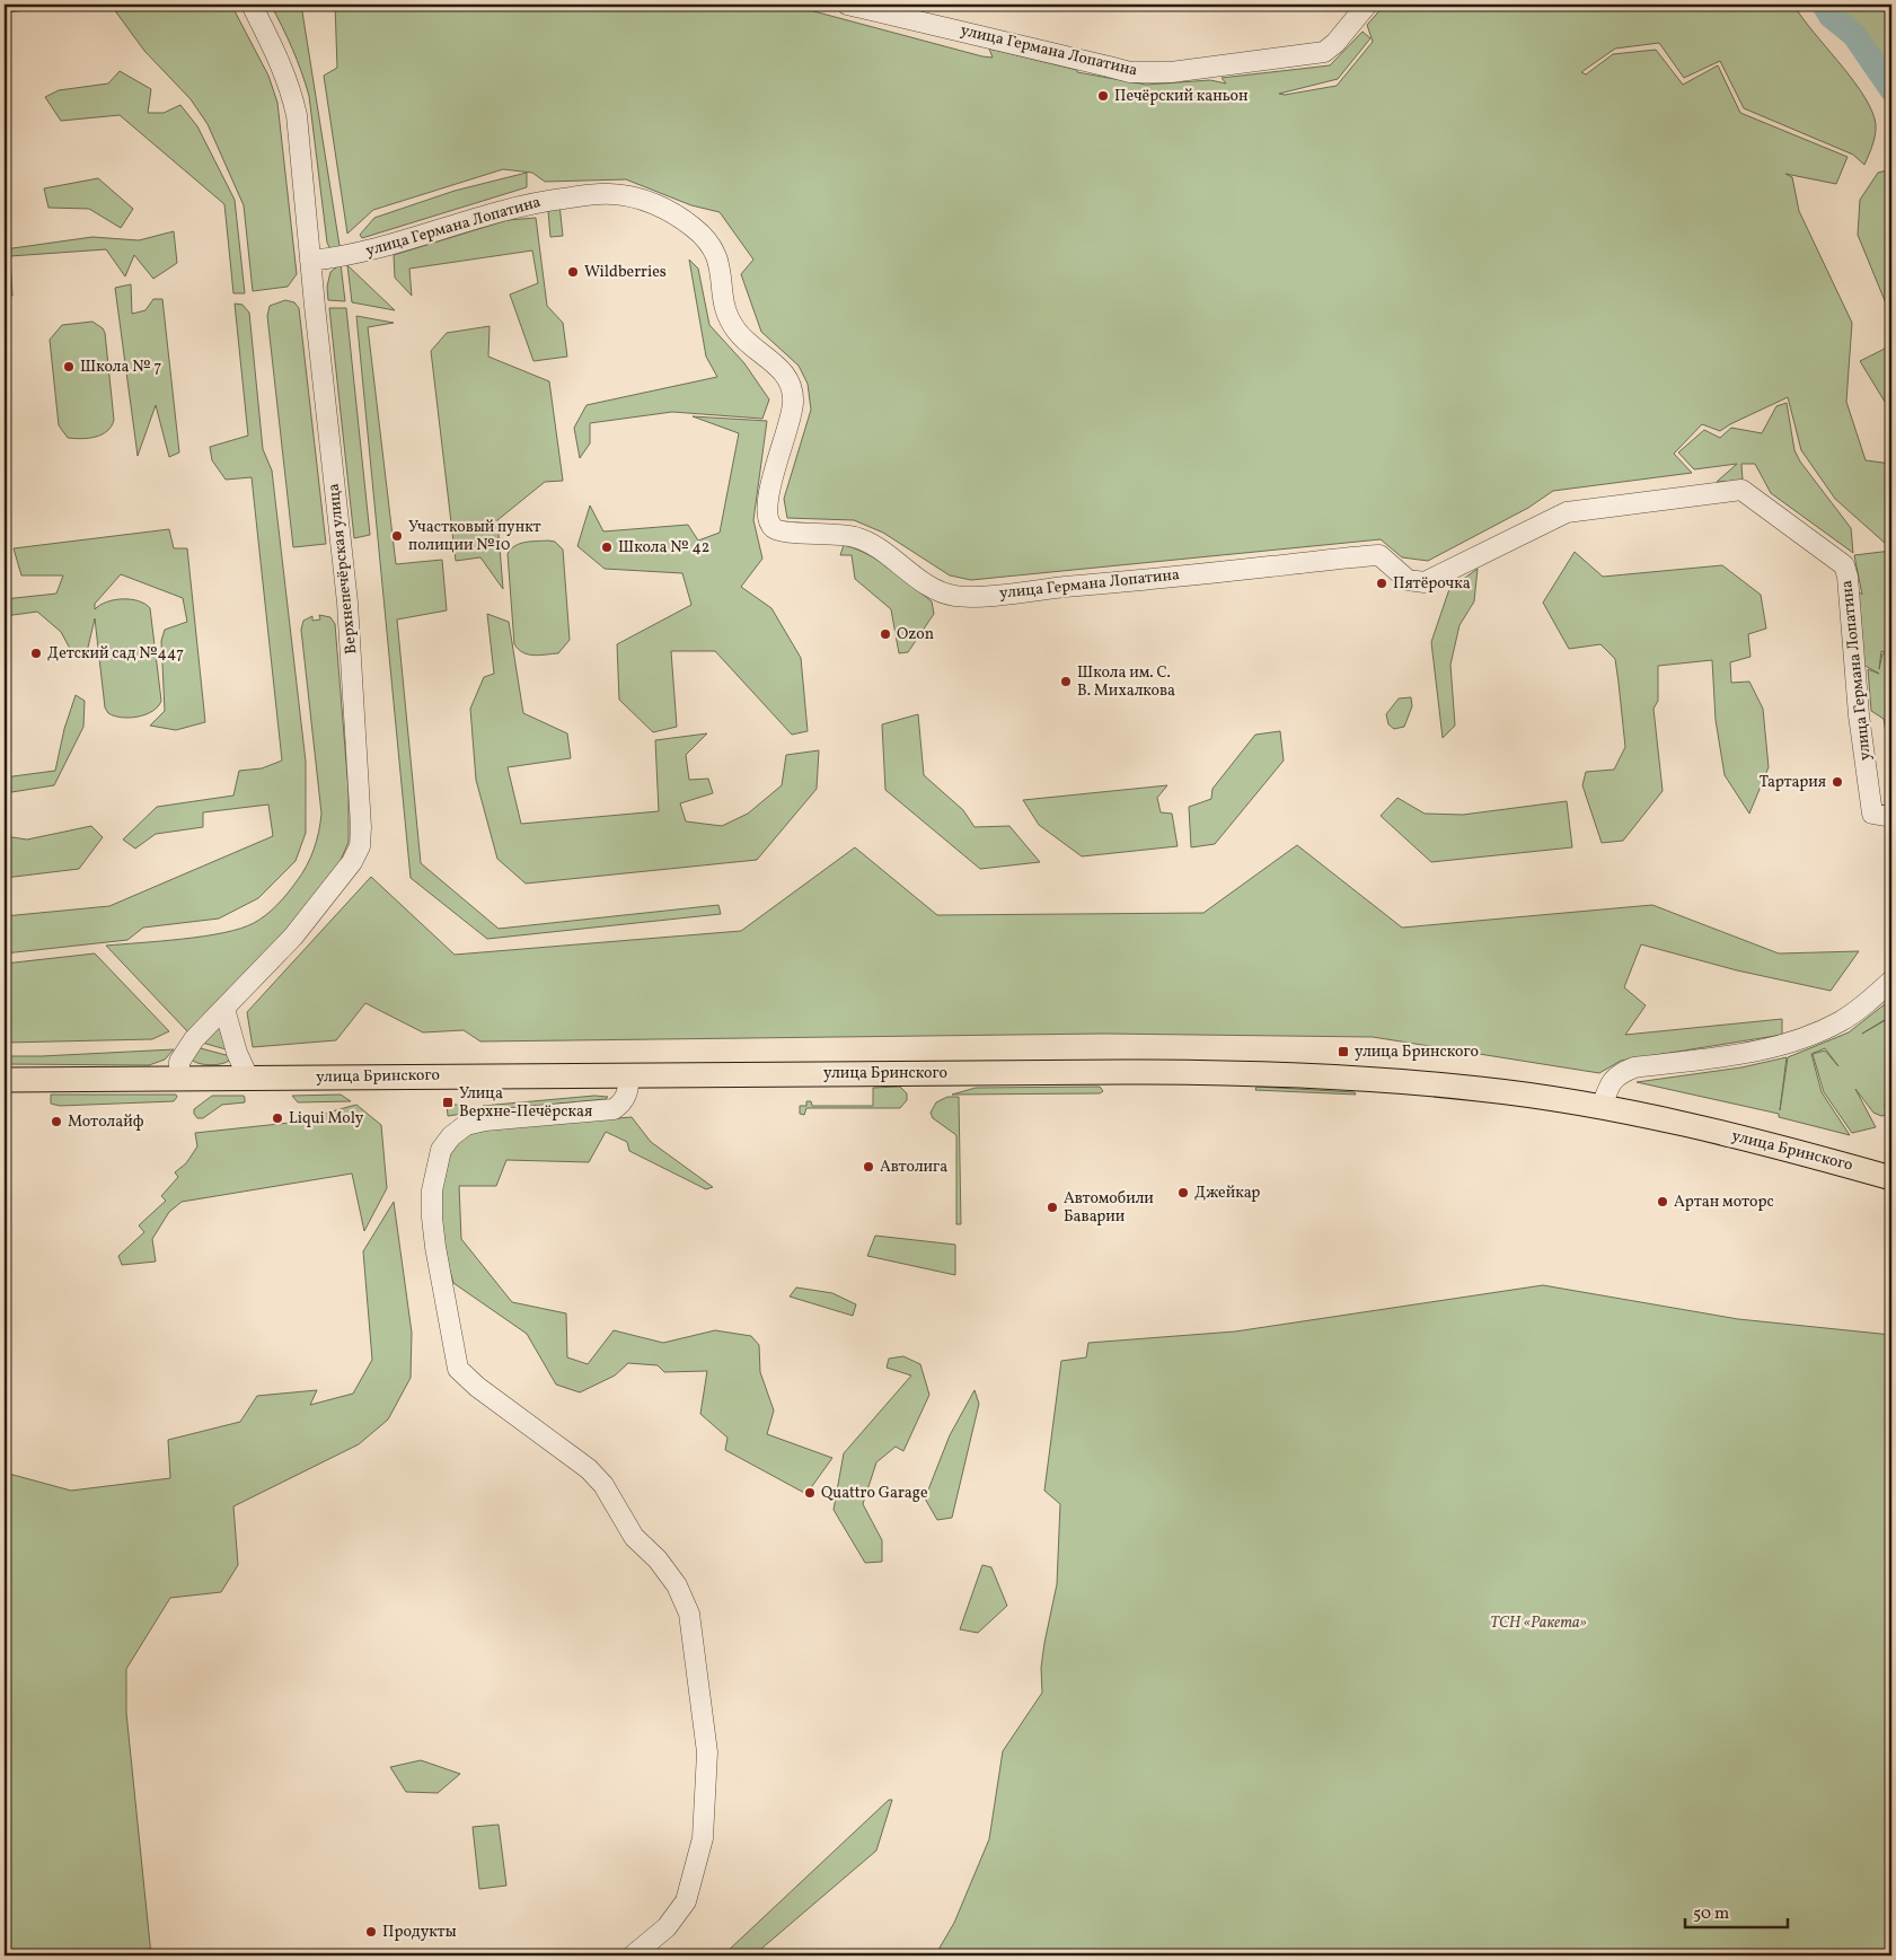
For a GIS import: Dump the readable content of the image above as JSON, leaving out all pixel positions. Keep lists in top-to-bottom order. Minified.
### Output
{"streets":{"main road":["улица Бринского"],"street":["улица Германа Лопатина","Верхнепечёрская улица"]},"crossings":[["улица Германа Лопатина","Верхнепечёрская улица"],["Верхнепечёрская улица","улица Бринского"]],"parks":["ТСН «Ракета»"],"places":{"other":["Печёрский каньон","Wildberries","Школа № 7","Участковый пункт полиции №10","Школа № 42","Пятёрочка","Ozon","Детский сад №447","Школа им. С. В. Михалкова","Тартария","Liqui Moly","Мотолайф","Автолига","Джейкар","Артан моторс","Автомобили Баварии","Quattro Garage","Продукты"],"transit":["улица Бринского","Улица Верхне-Печёрская"]},"scale_bar":"50 m"}
